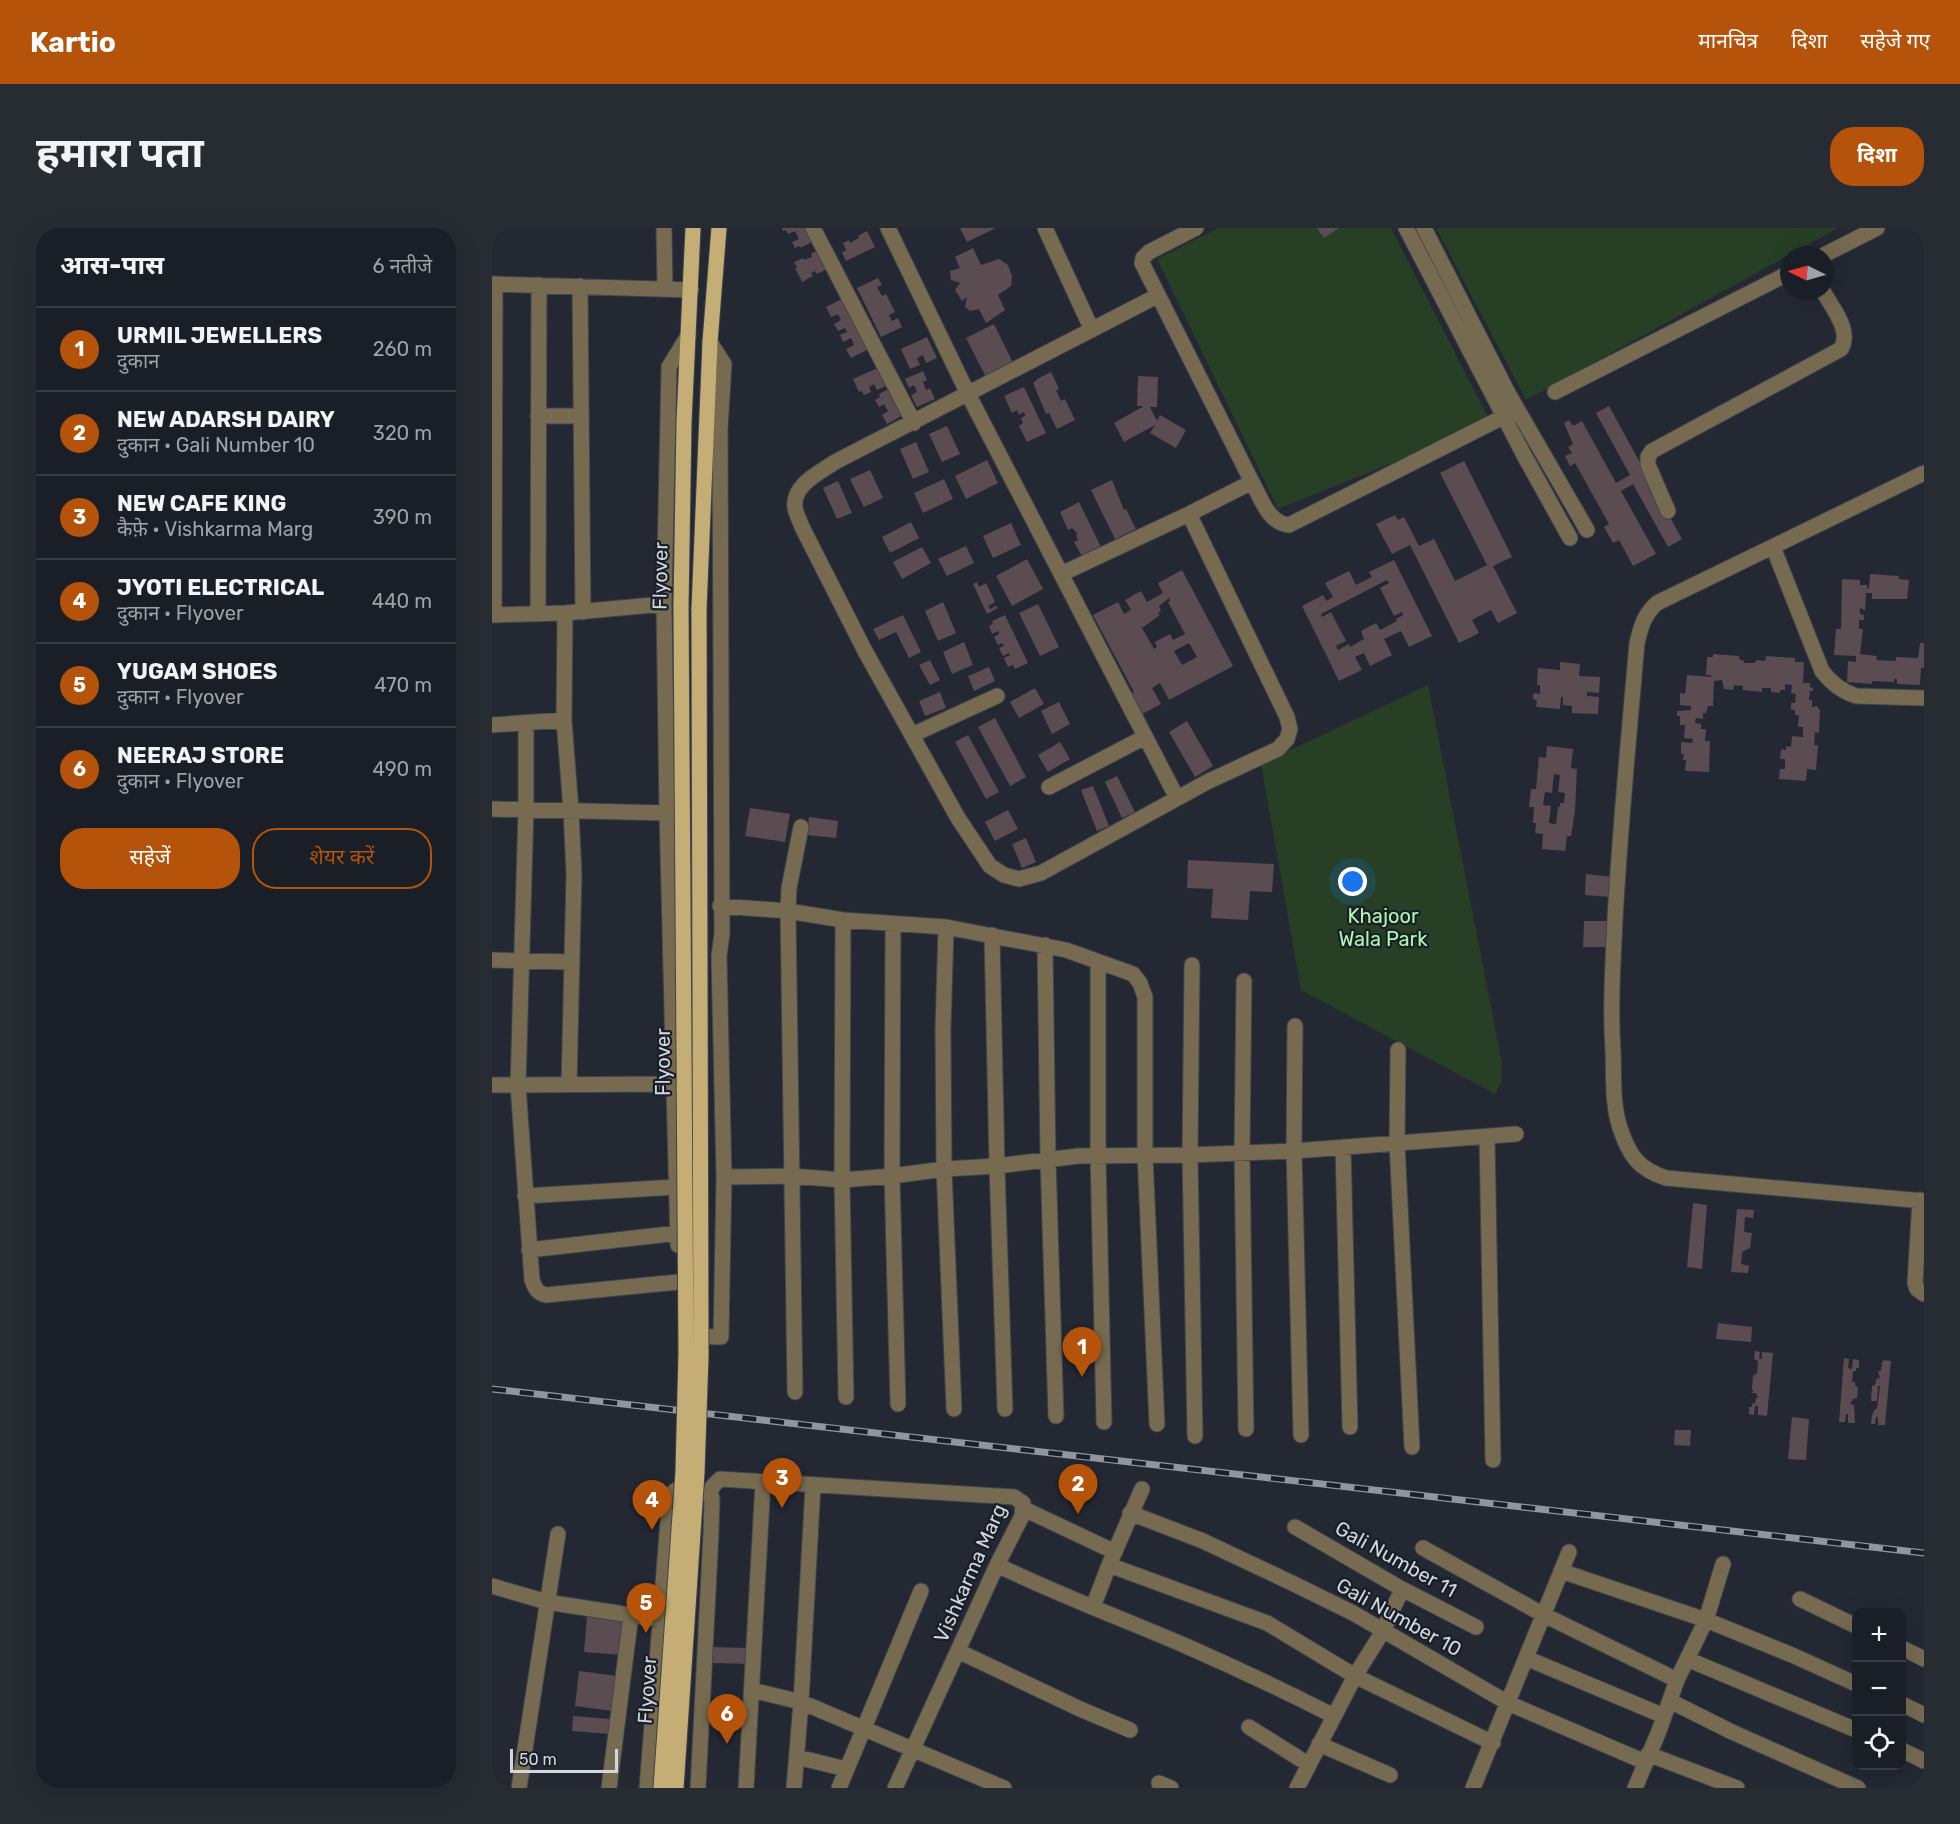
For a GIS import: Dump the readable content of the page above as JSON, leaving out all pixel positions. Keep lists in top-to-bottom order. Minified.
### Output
{"streets":{"main road":["Flyover"],"street":["Gali Number 11","Vishkarma Marg","Gali Number 10"]},"parks":["Khajoor Wala Park"],"scale_bar":"50 m","north":"left","page":{"header":"Kartio","nav":["मानचित्र","दिशा","सहेजे गए"],"buttons":["दिशा",["सहेजें","शेयर करें"]],"title":"हमारा पता","heading":["आस-पास","6 नतीजे"],"list":[{"mark":"1","name":"URMIL JEWELLERS","note":"दुकान","value":"260 m"},{"mark":"2","name":"NEW ADARSH DAIRY","note":"दुकान · Gali Number 10","value":"320 m"},{"mark":"3","name":"NEW CAFE KING","note":"कैफ़े · Vishkarma Marg","value":"390 m"},{"mark":"4","name":"JYOTI ELECTRICAL","note":"दुकान · Flyover","value":"440 m"},{"mark":"5","name":"YUGAM SHOES","note":"दुकान · Flyover","value":"470 m"},{"mark":"6","name":"NEERAJ STORE","note":"दुकान · Flyover","value":"490 m"}],"pins":["1","3","2","4","5","6"],"map_buttons":["+","−"],"scale":"50 m"}}
